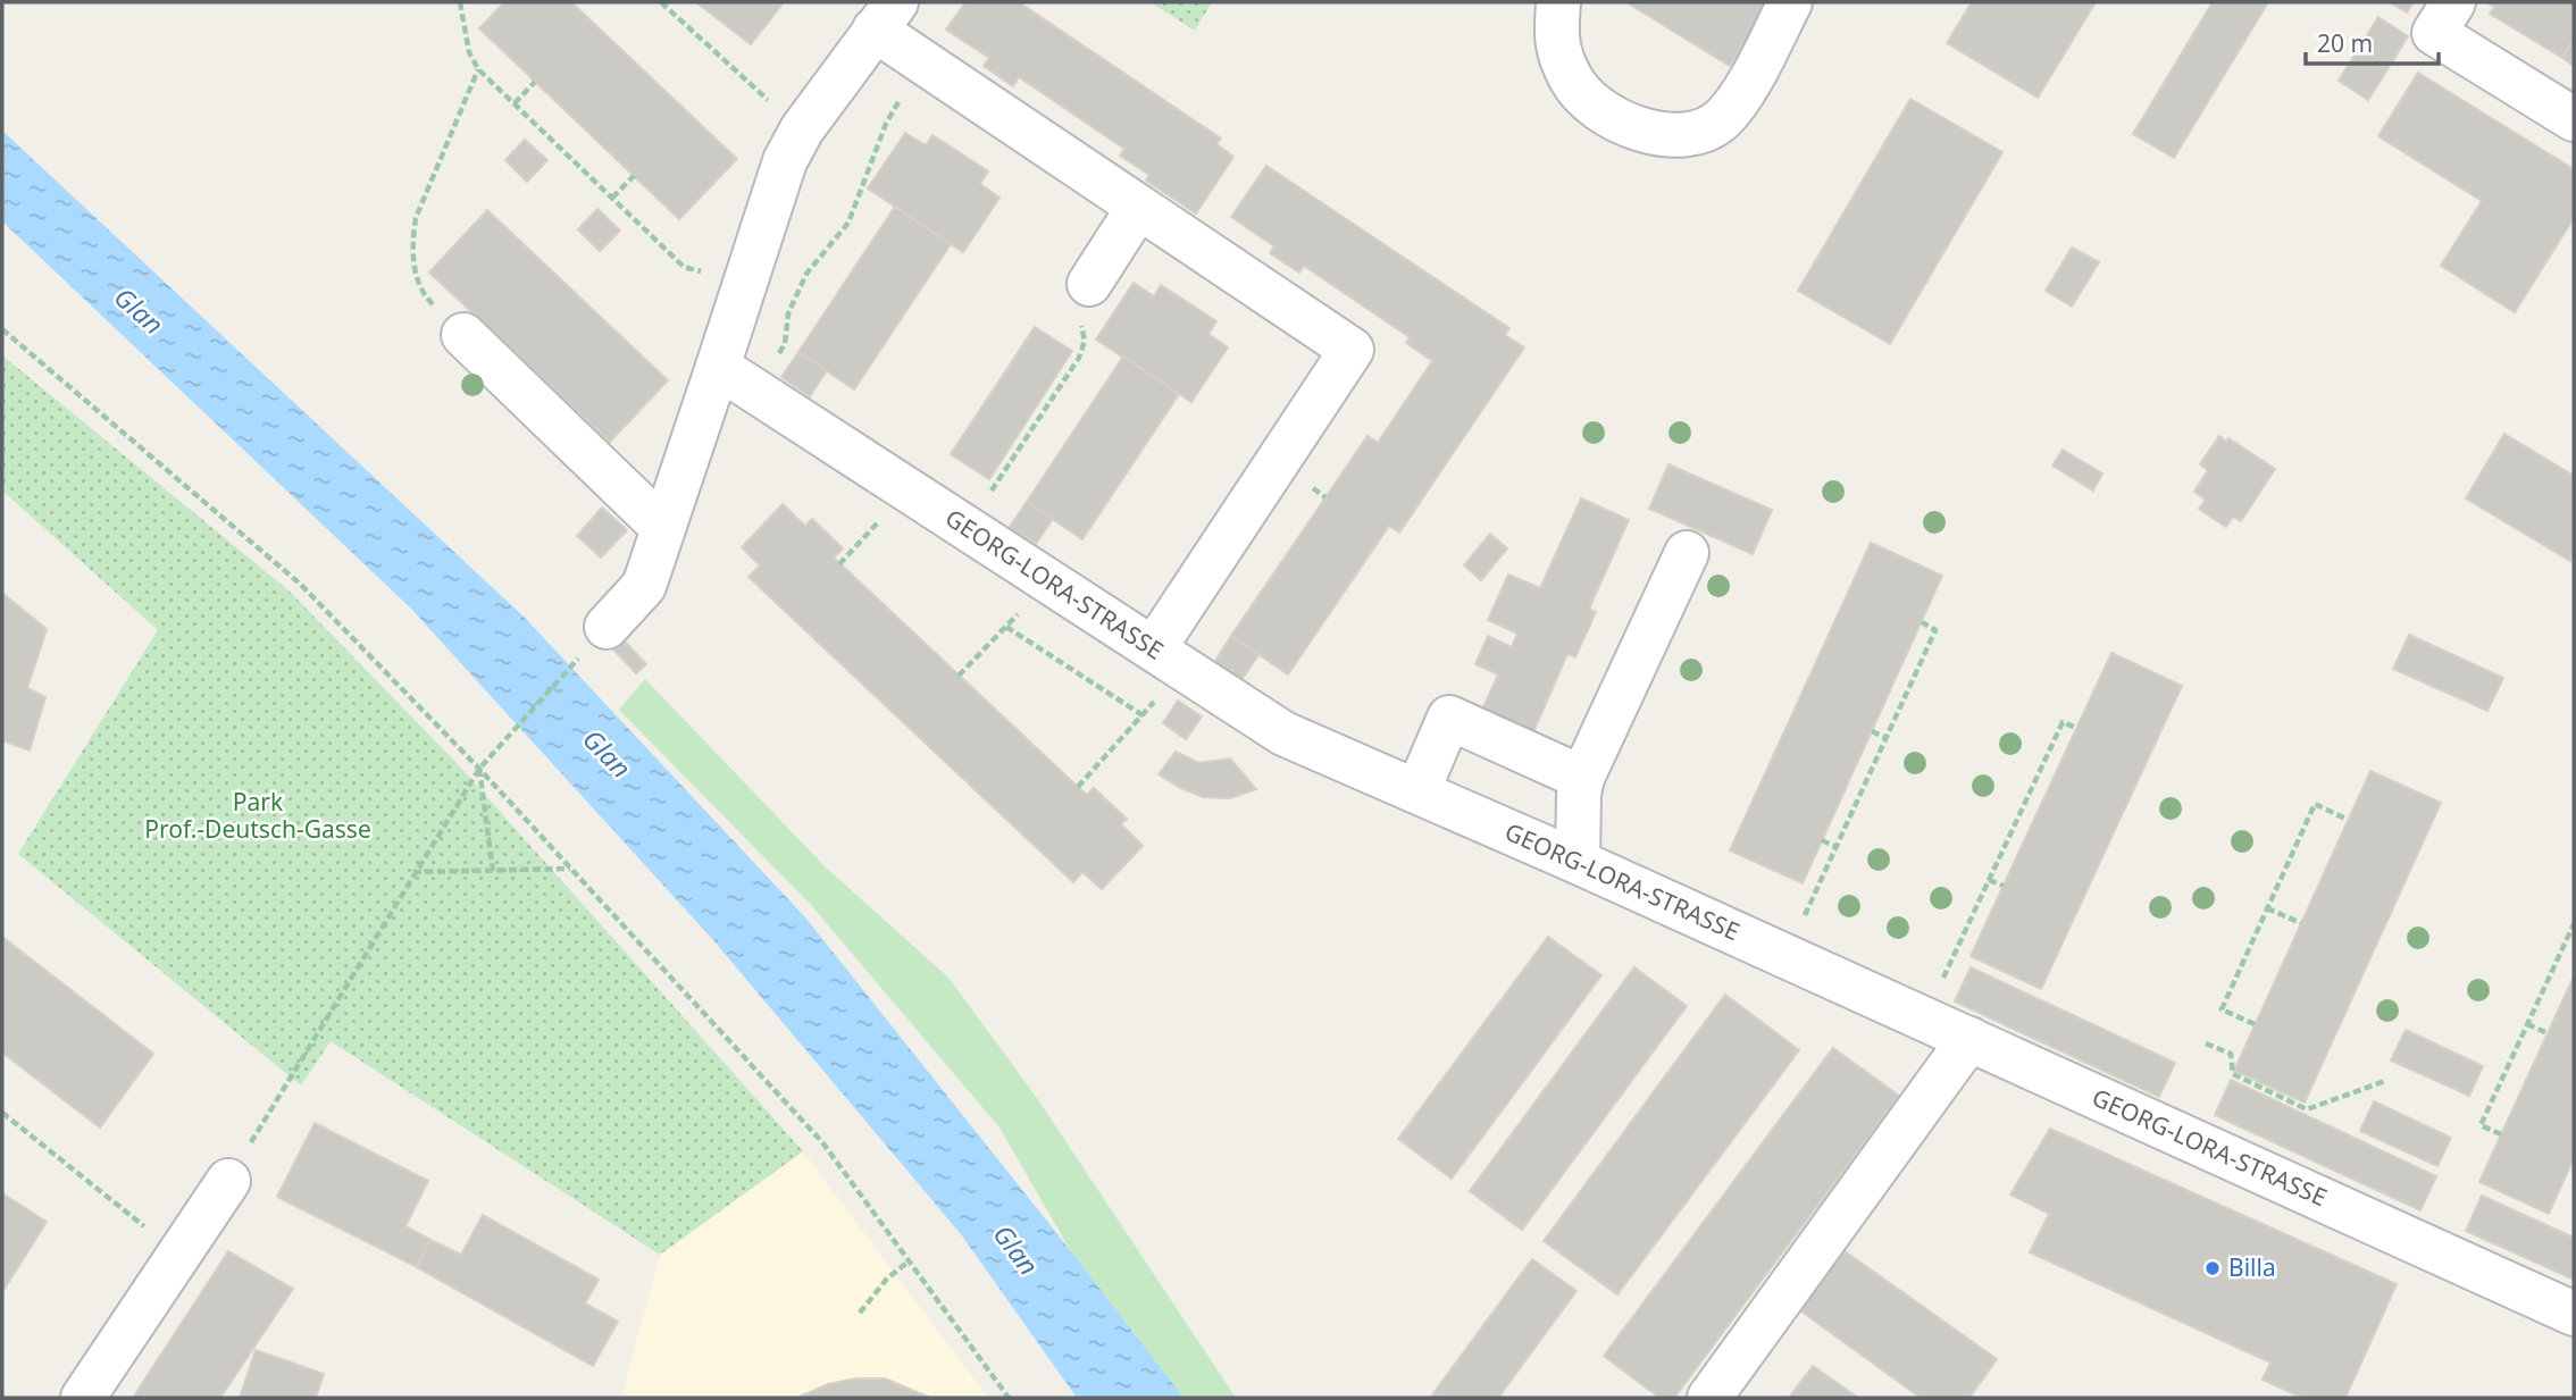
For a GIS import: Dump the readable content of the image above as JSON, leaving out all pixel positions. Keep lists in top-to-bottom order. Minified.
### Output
{"streets":{"street":["GEORG-LORA-STRASSE"]},"water":["Glan"],"parks":["Park Prof.-Deutsch-Gasse"],"places":["Billa"],"scale_bar":"20 m"}
